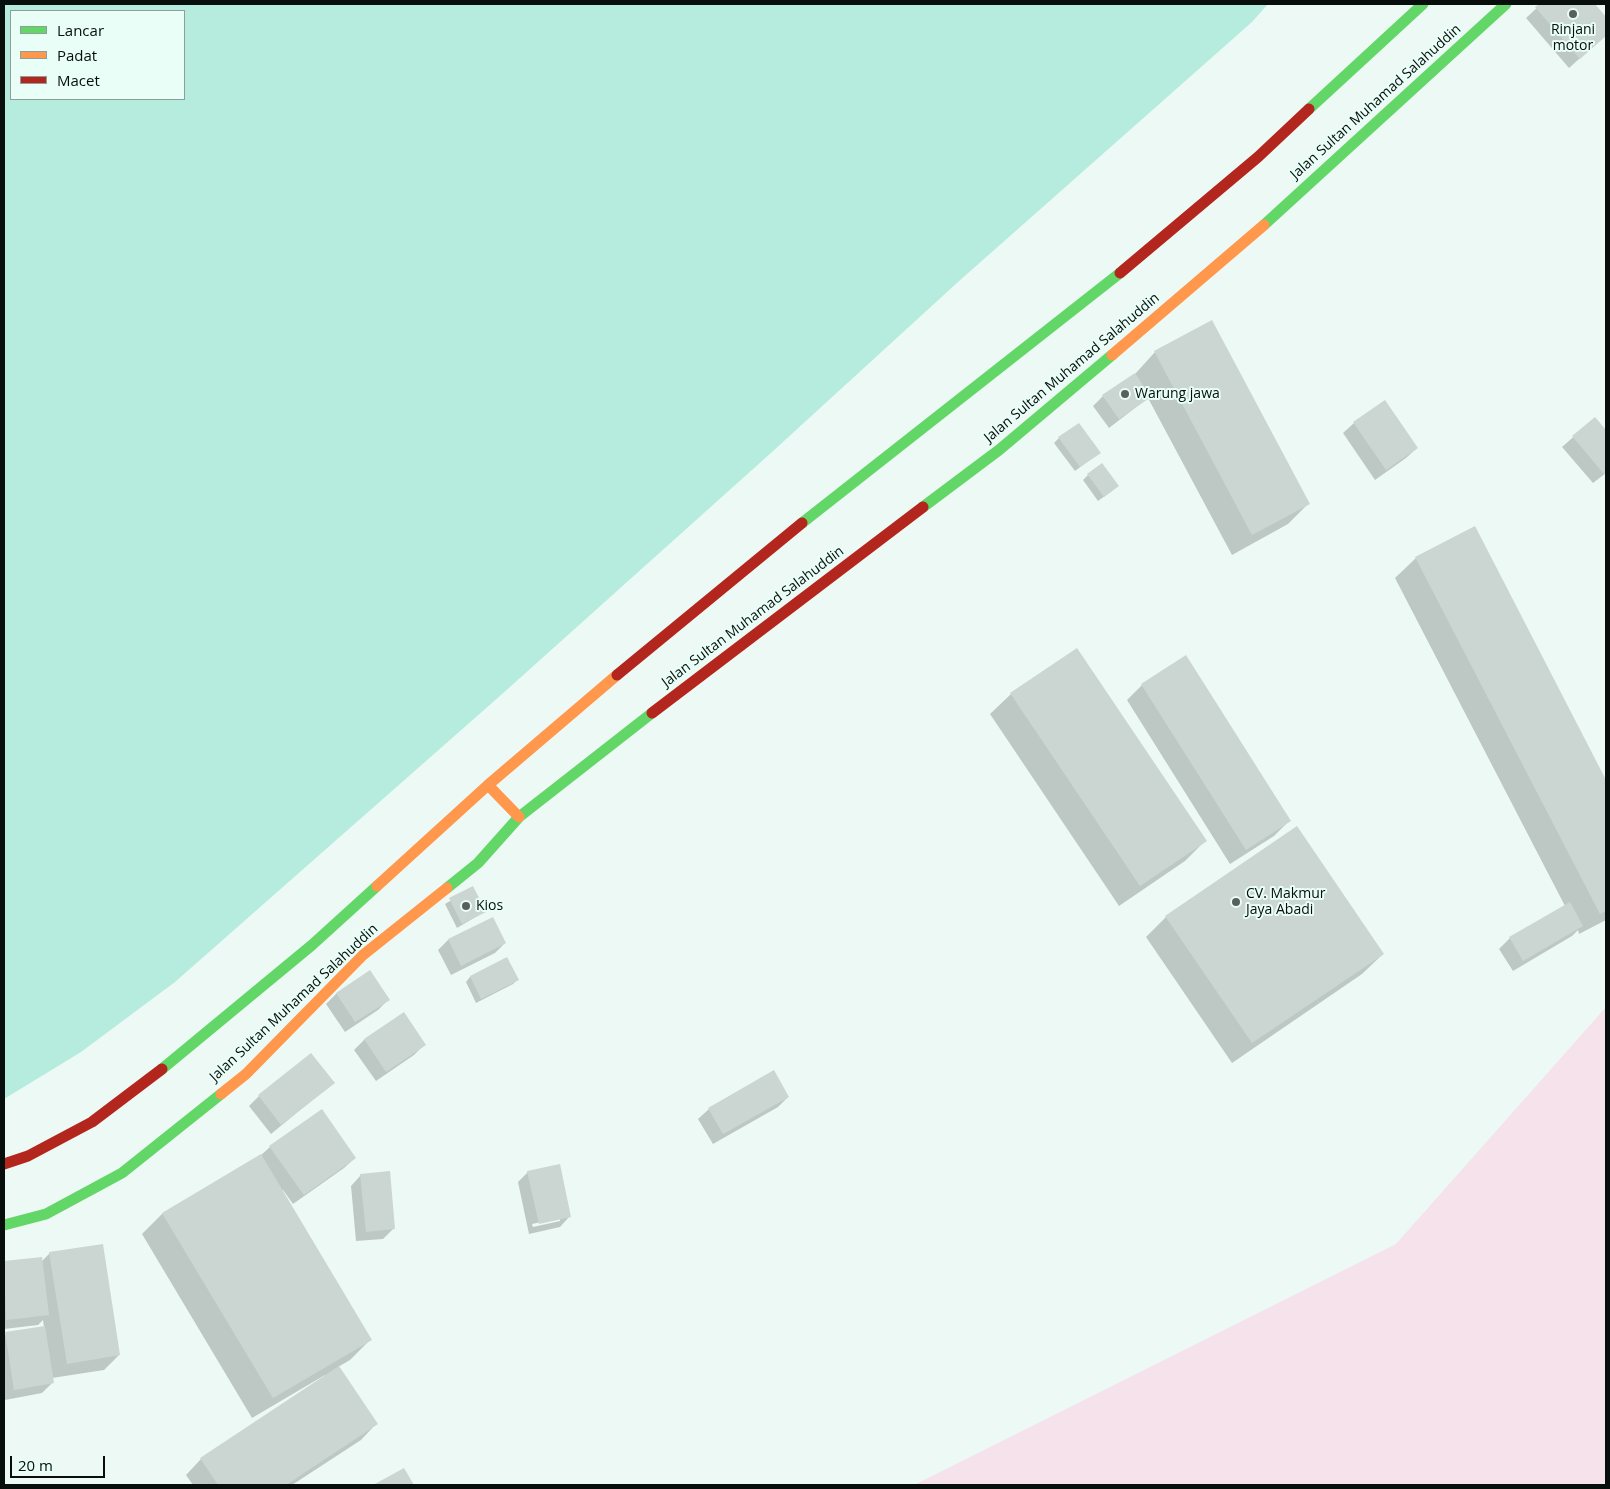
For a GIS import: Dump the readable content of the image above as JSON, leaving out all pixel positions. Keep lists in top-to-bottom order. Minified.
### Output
{"streets":{"highway":["Jalan Sultan Muhamad Salahuddin"]},"places":["Rinjani motor","Warung jawa","CV. Makmur Jaya Abadi","Kios"],"legend":["Lancar","Padat","Macet"],"scale_bar":"20 m"}
